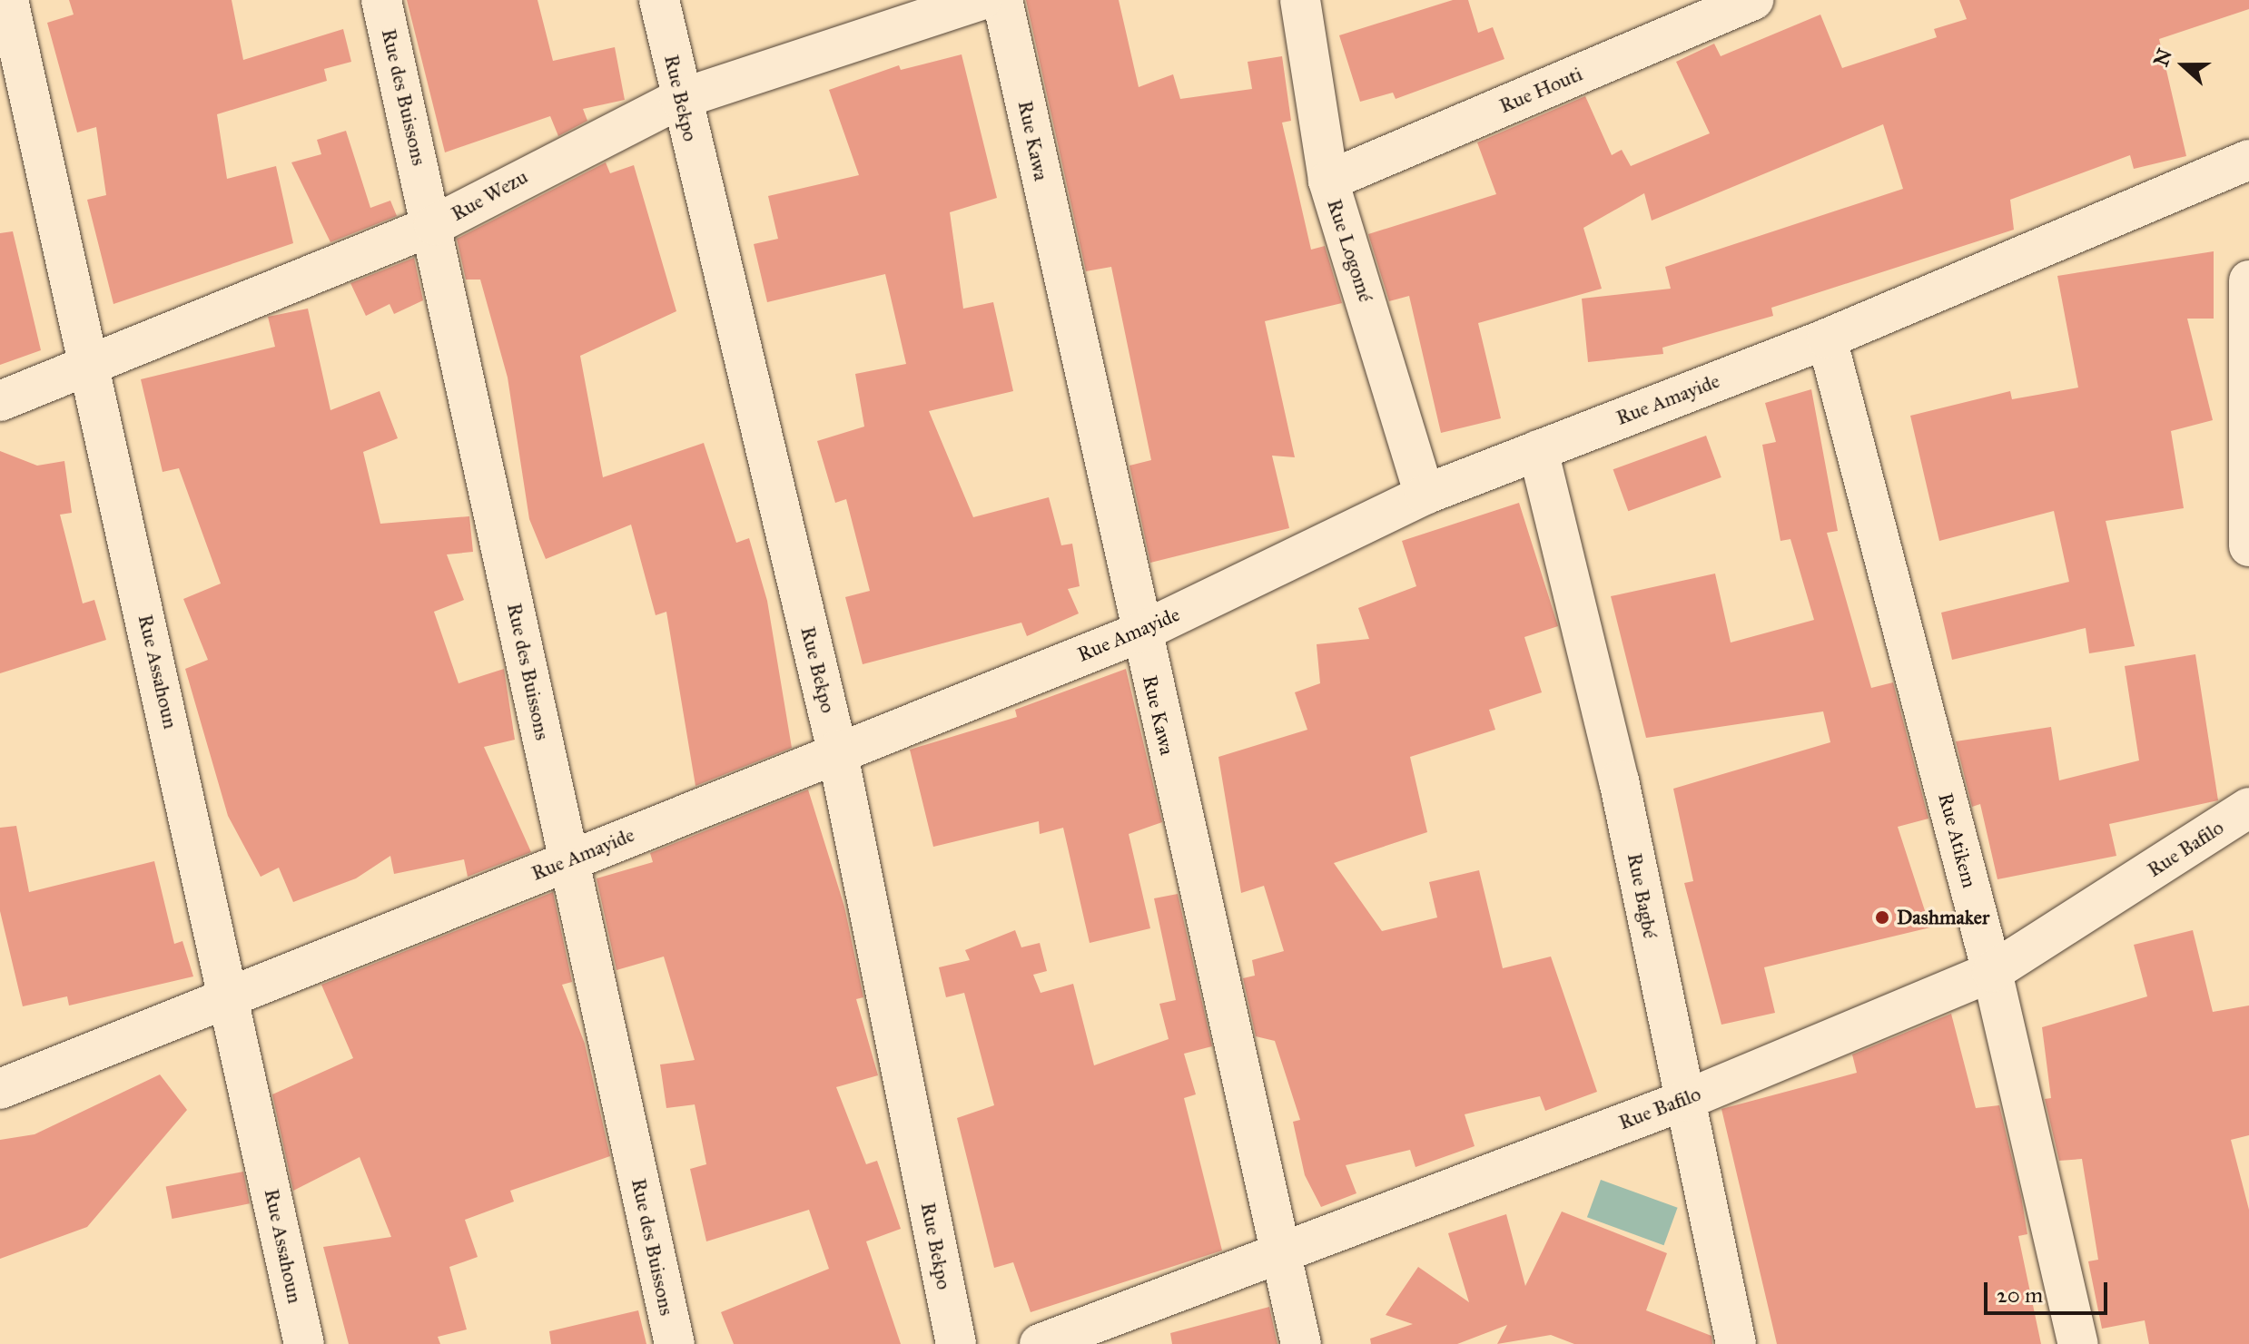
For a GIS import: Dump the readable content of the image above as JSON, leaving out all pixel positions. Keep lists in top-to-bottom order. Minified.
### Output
{"streets":{"street":["Rue Houti","Rue des Buissons","Rue Bekpo","Rue Kawa","Rue Wezu","Rue Logomé","Rue Amayide","Rue Assahoun","Rue Atikem","Rue Bafilo","Rue Bagbé"]},"crossings":[["Rue Houti","Rue Logomé"],["Rue des Buissons","Rue Wezu"],["Rue des Buissons","Rue Amayide"],["Rue Bekpo","Rue Wezu"],["Rue Bekpo","Rue Amayide"],["Rue Kawa","Rue Amayide"],["Rue Kawa","Rue Bafilo"],["Rue Wezu","Rue Assahoun"],["Rue Logomé","Rue Amayide"],["Rue Amayide","Rue Assahoun"],["Rue Amayide","Rue Atikem"],["Rue Amayide","Rue Bagbé"],["Rue Atikem","Rue Bafilo"],["Rue Bafilo","Rue Bagbé"]],"places":["Dashmaker"],"scale_bar":"20 m","north":"left"}
